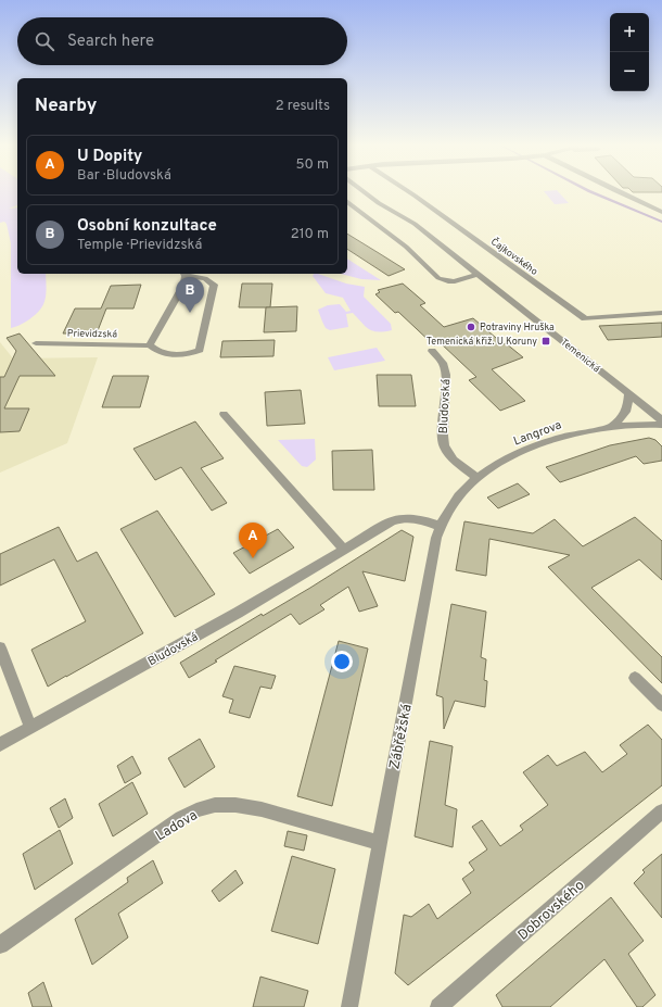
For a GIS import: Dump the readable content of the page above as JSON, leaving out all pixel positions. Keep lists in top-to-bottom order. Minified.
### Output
{"streets":{"street":["Čajkovského","Prievidzská","Temenická","Bludovská","Langrova","Zábřežská","Ladova","Dobrovského"]},"crossings":[["Bludovská","Langrova"],["Bludovská","Zábřežská"],["Langrova","Zábřežská"],["Zábřežská","Ladova"]],"places":{"other":["Potraviny Hruška"],"transit":["Temenická křiž. U Koruny"]},"page":{"map_buttons":["+","−"],"search":"Search here","heading":["Nearby","2 results"],"list":[{"mark":"A","name":"U Dopity","note":"Bar · Bludovská","value":"50 m"},{"mark":"B","name":"Osobní konzultace","note":"Temple · Prievidzská","value":"210 m"}],"pins":["B","A"]}}
